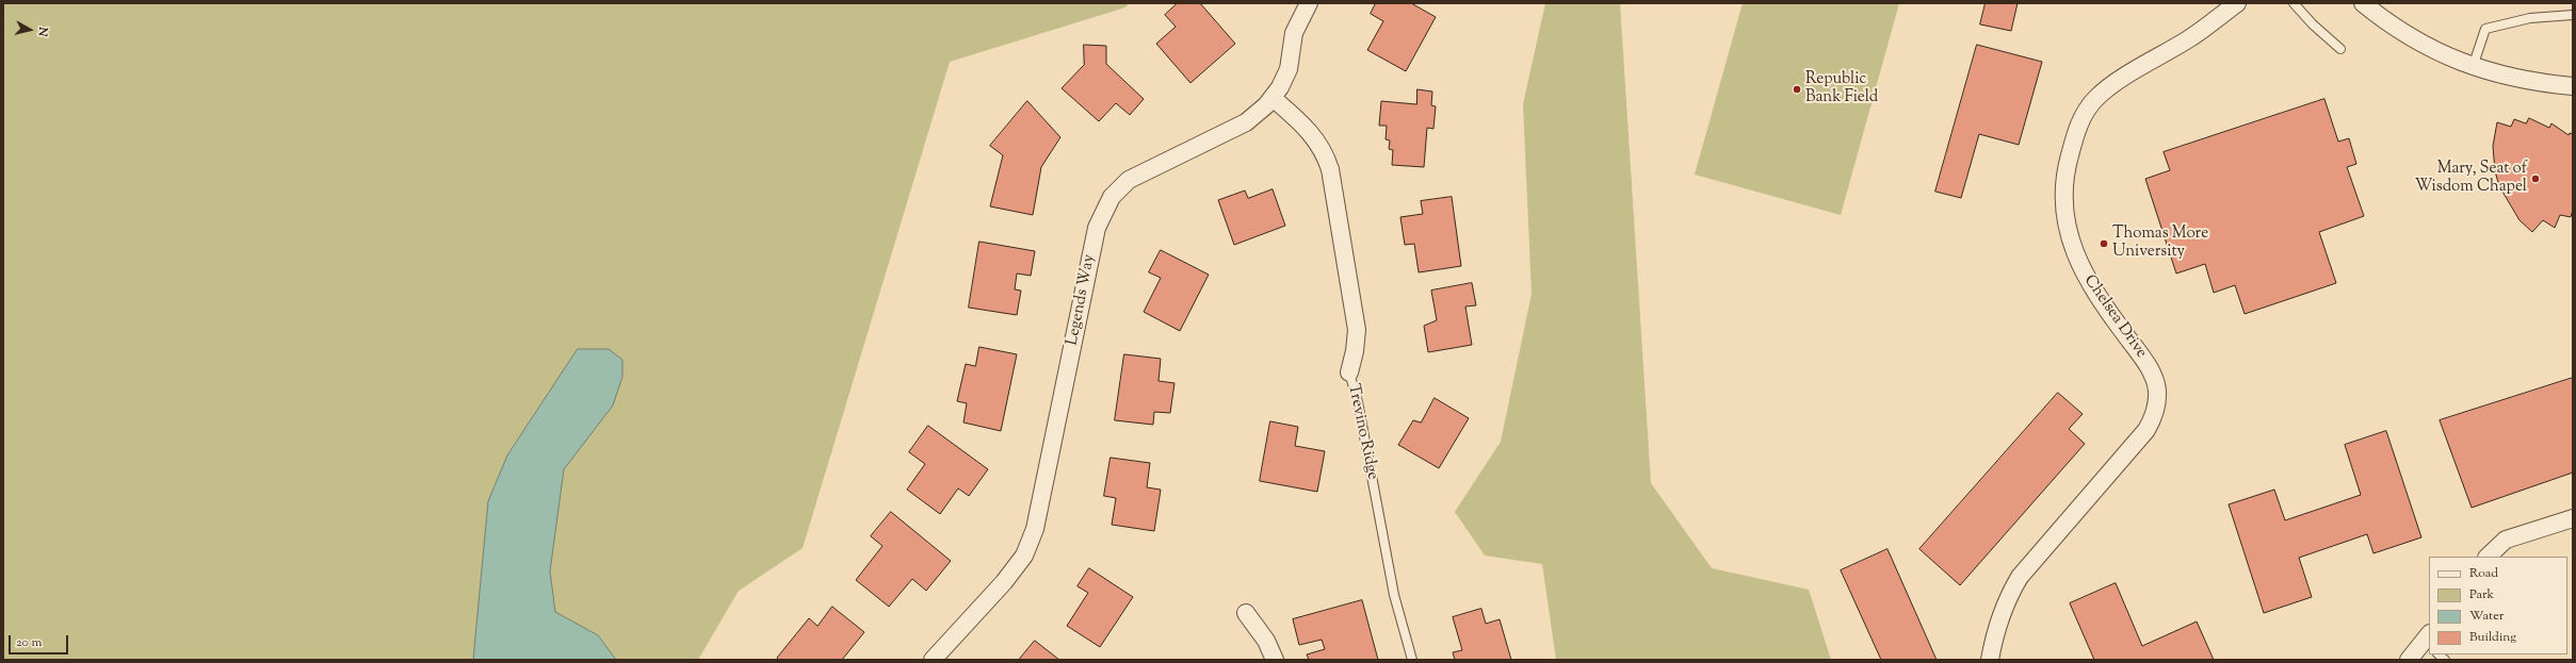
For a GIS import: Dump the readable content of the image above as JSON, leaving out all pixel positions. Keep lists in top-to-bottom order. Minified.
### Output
{"streets":{"street":["Legends Way","Chelsea Drive","Trevino Ridge"]},"crossings":[["Legends Way","Trevino Ridge"]],"places":["Republic Bank Field","Mary, Seat of Wisdom Chapel","Thomas More University"],"legend":["Road","Park","Water","Building"],"scale_bar":"20 m","north":"right"}
